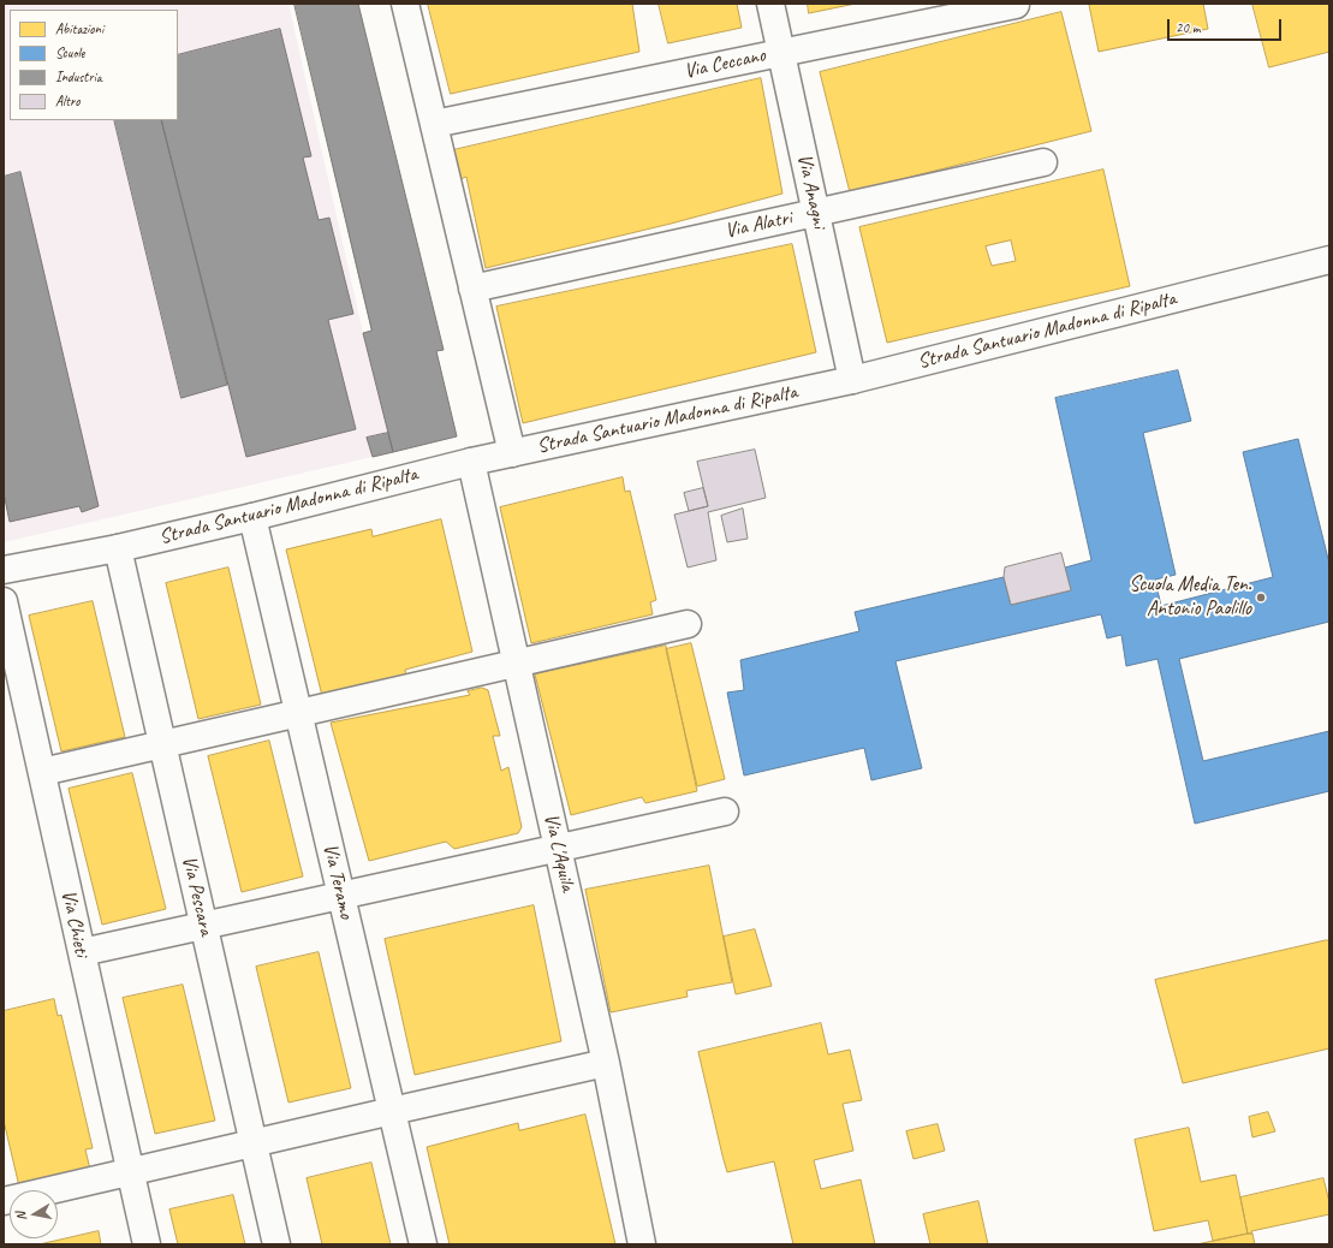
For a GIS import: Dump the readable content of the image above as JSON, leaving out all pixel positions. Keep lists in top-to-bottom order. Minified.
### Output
{"streets":{"street":["Via Ceccano","Via Anagni","Via Alatri","Strada Santuario Madonna di Ripalta","Via L'Aquila","Via Teramo","Via Pescara","Via Chieti"]},"crossings":[["Via Ceccano","Via Anagni"],["Via Anagni","Via Alatri"],["Via Anagni","Strada Santuario Madonna di Ripalta"],["Strada Santuario Madonna di Ripalta","Via L'Aquila"],["Strada Santuario Madonna di Ripalta","Via Teramo"],["Strada Santuario Madonna di Ripalta","Via Pescara"]],"places":["Scuola Media Ten. Antonio Paolillo"],"legend":["Abitazioni","Scuole","Industria","Altro"],"scale_bar":"20 m","north":"left"}
